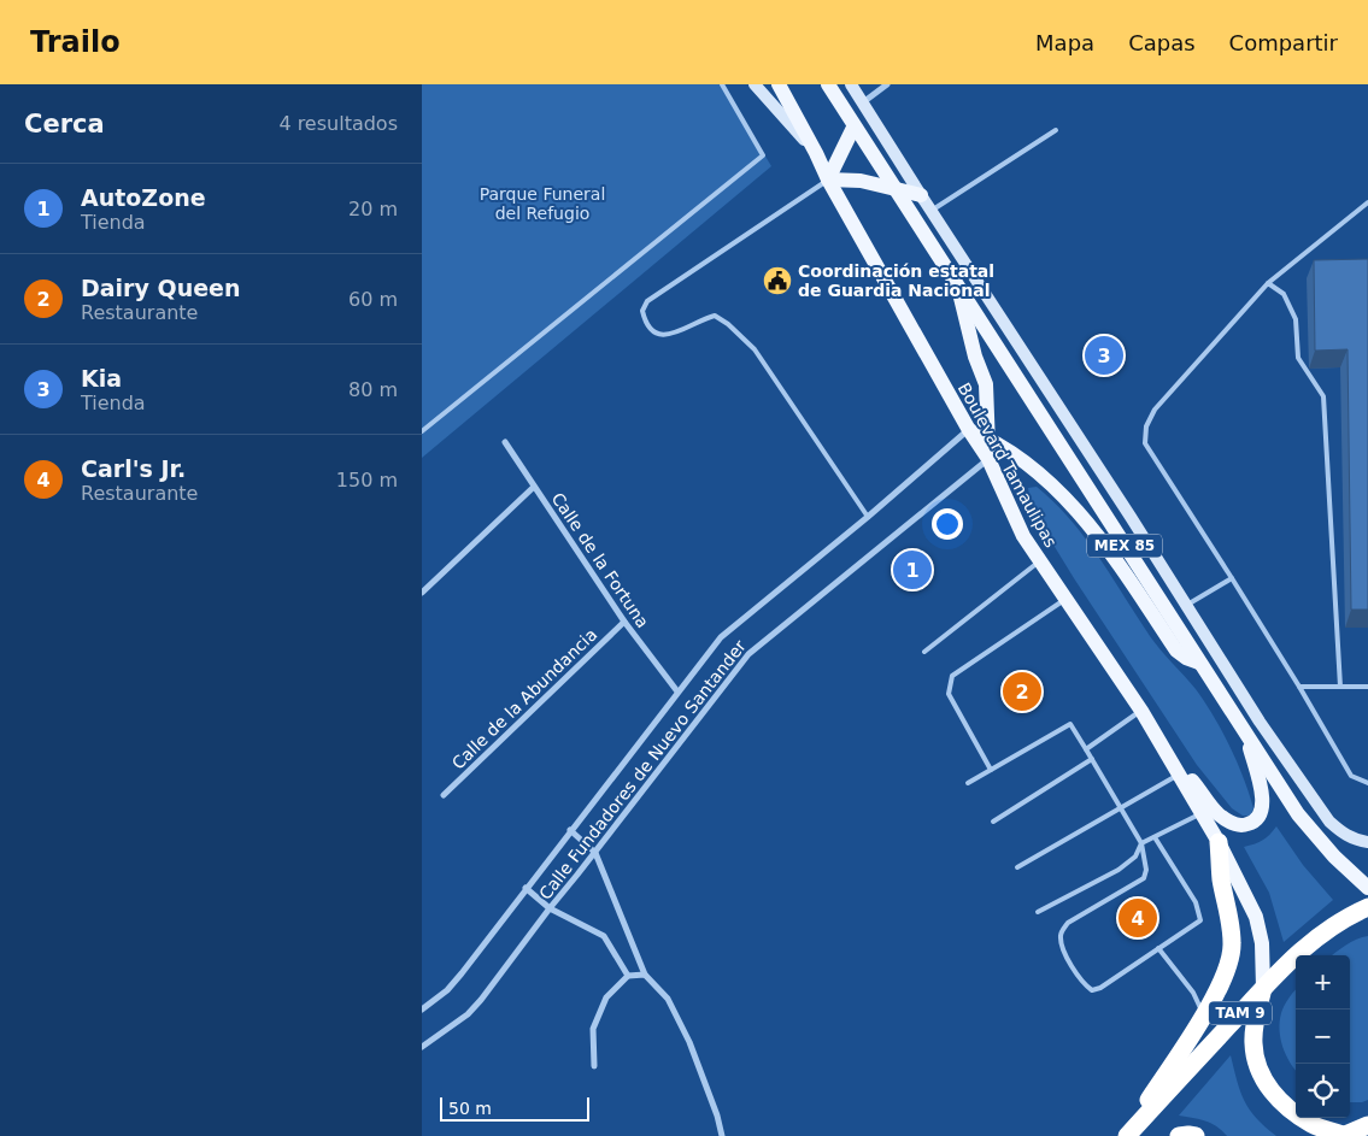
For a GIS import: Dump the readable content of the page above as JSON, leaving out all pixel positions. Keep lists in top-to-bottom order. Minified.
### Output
{"streets":{"highway":["TAM 9"],"main road":["Boulevard Tamaulipas","MEX 85"],"street":["Calle de la Fortuna","Calle de la Abundancia","Calle Fundadores de Nuevo Santander"]},"crossings":[["Boulevard Tamaulipas","Calle Fundadores de Nuevo Santander"],["Boulevard Tamaulipas","TAM 9"],["Calle de la Fortuna","Calle de la Abundancia"],["Calle de la Fortuna","Calle Fundadores de Nuevo Santander"]],"parks":["Parque Funeral del Refugio"],"places":{"public building":["Coordinación estatal de Guardia Nacional"]},"scale_bar":"50 m","page":{"header":"Trailo","nav":["Mapa","Capas","Compartir"],"heading":["Cerca","4 resultados"],"list":[{"mark":"1","name":"AutoZone","note":"Tienda","value":"20 m"},{"mark":"2","name":"Dairy Queen","note":"Restaurante","value":"60 m"},{"mark":"3","name":"Kia","note":"Tienda","value":"80 m"},{"mark":"4","name":"Carl's Jr.","note":"Restaurante","value":"150 m"}],"pins":["3","1","2","4"],"map_buttons":["+","−"],"scale":"50 m"}}
